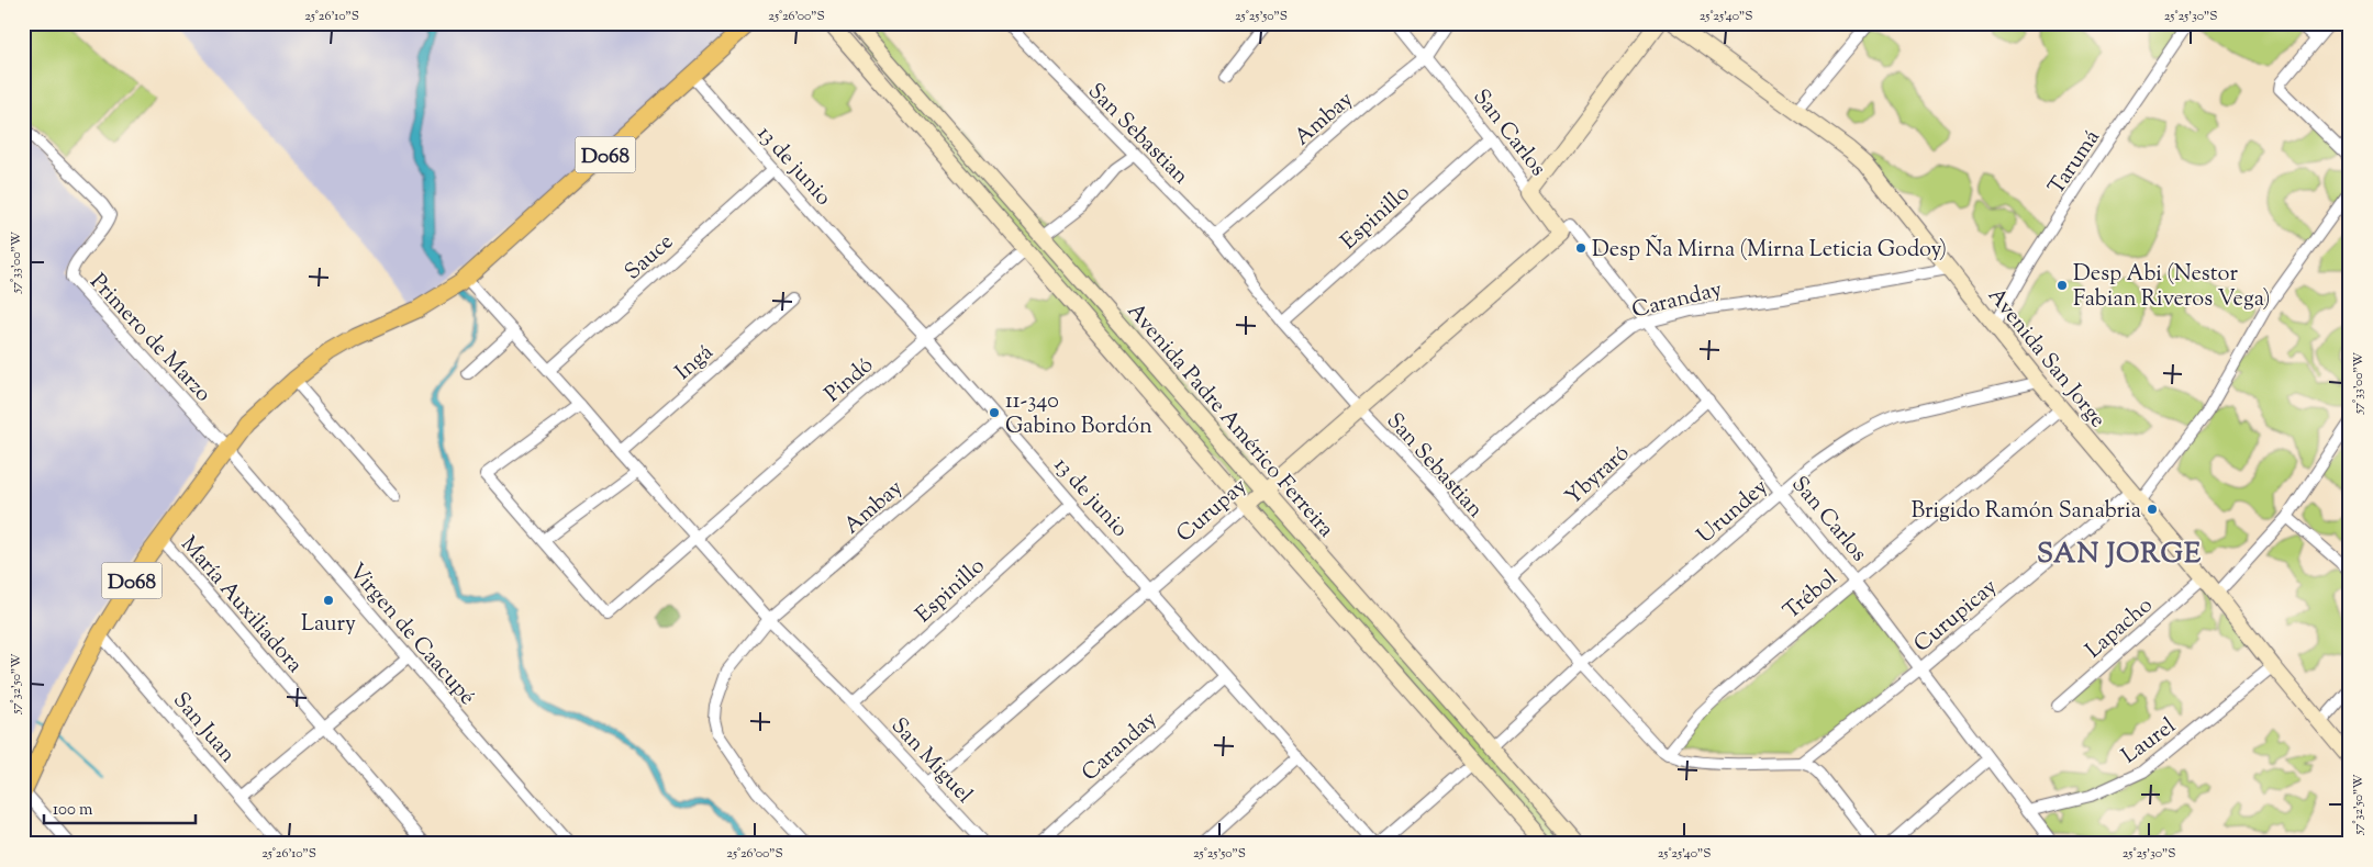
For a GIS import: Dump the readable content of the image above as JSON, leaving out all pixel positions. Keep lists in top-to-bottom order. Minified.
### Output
{"streets":{"main road":["D068"],"street":["Ambay","San Carlos","San Sebastian","Tarumá","13 de junio","Espinillo","Sauce","Caranday","Primero de Marzo","Avenida San Jorge","Ingá","Pindó","Avenida Padre Américo Ferreira","Ybyraró","Curupay","Urundey","Trébol","María Auxiliadora","Curupicay","Lapacho","Virgen de Caacupé","San Juan","Laurel","San Miguel"]},"crossings":[["Ambay","San Carlos"],["Ambay","San Sebastian"],["Ambay","13 de junio"],["Ambay","San Miguel"],["San Carlos","Espinillo"],["San Carlos","Caranday"],["San Carlos","Ybyraró"],["San Carlos","Curupay"],["San Carlos","Urundey"],["San Carlos","Trébol"],["San Carlos","Curupicay"],["San Carlos","Laurel"],["San Sebastian","Espinillo"],["San Sebastian","Caranday"],["San Sebastian","Ybyraró"],["San Sebastian","Curupay"],["San Sebastian","Urundey"],["San Sebastian","Trébol"],["San Sebastian","Curupicay"],["D068","13 de junio"],["D068","Primero de Marzo"],["D068","María Auxiliadora"],["D068","Virgen de Caacupé"],["D068","San Juan"],["D068","San Miguel"],["Tarumá","Avenida San Jorge"],["13 de junio","Espinillo"],["13 de junio","Sauce"],["13 de junio","Caranday"],["13 de junio","Pindó"],["13 de junio","Curupay"],["Espinillo","San Miguel"],["Sauce","San Miguel"],["Caranday","Avenida San Jorge"],["Primero de Marzo","Virgen de Caacupé"],["Avenida San Jorge","Urundey"],["Avenida San Jorge","Trébol"],["Avenida San Jorge","Curupicay"],["Avenida San Jorge","Lapacho"],["Avenida San Jorge","Laurel"],["Ingá","San Miguel"],["Pindó","Avenida Padre Américo Ferreira"],["Pindó","San Miguel"],["Avenida Padre Américo Ferreira","Curupay"],["Avenida Padre Américo Ferreira","Urundey"],["Curupay","San Miguel"]],"districts":["SAN JORGE"],"places":["Desp Ña Mirna (Mirna Leticia Godoy)","Desp Abi (Nestor Fabian Riveros Vega)","11-340 Gabino Bordón","Brigido Ramón Sanabria","Laury"],"scale_bar":"100 m","coordinates":["25°26'10\"S","25°26'00\"S","25°25'50\"S","25°25'40\"S","25°25'30\"S","57°33'00\"W","57°32'50\"W"]}
